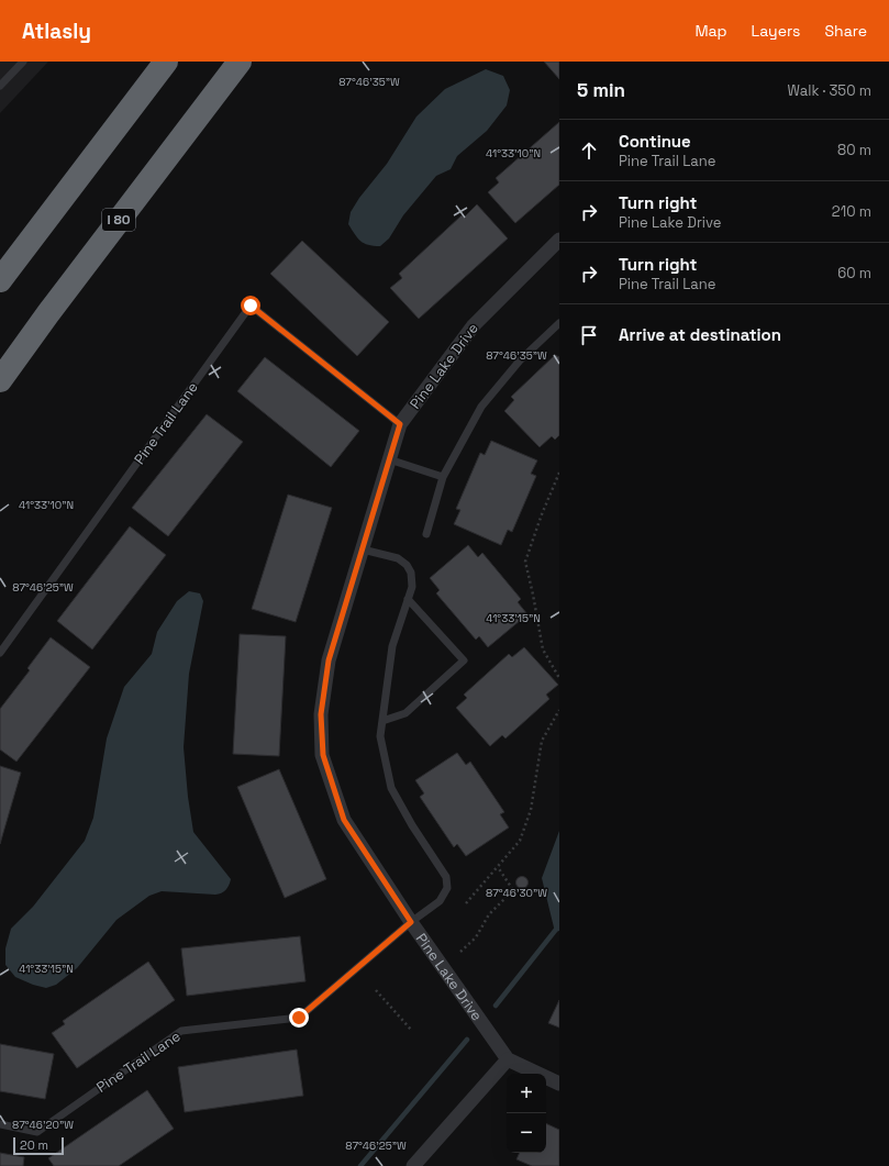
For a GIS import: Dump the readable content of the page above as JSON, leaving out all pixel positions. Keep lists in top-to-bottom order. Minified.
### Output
{"streets":{"highway":["I 80"],"street":["Pine Lake Drive"],"lane":["Pine Trail Lane"]},"crossings":[["Pine Lake Drive","Pine Trail Lane"]],"scale_bar":"20 m","page":{"header":"Atlasly","nav":["Map","Layers","Share"],"heading":["5 min","Walk · 350 m"],"list":[["Continue","Pine Trail Lane","80 m"],["Turn right","Pine Lake Drive","210 m"],["Turn right","Pine Trail Lane","60 m"],"Arrive at destination"],"map_buttons":["+","−"],"scale":"20 m"},"coordinates":["87°46'35\"W","41°33'10\"N","87°46'25\"W","41°33'15\"N","87°46'30\"W","87°46'20\"W"]}
